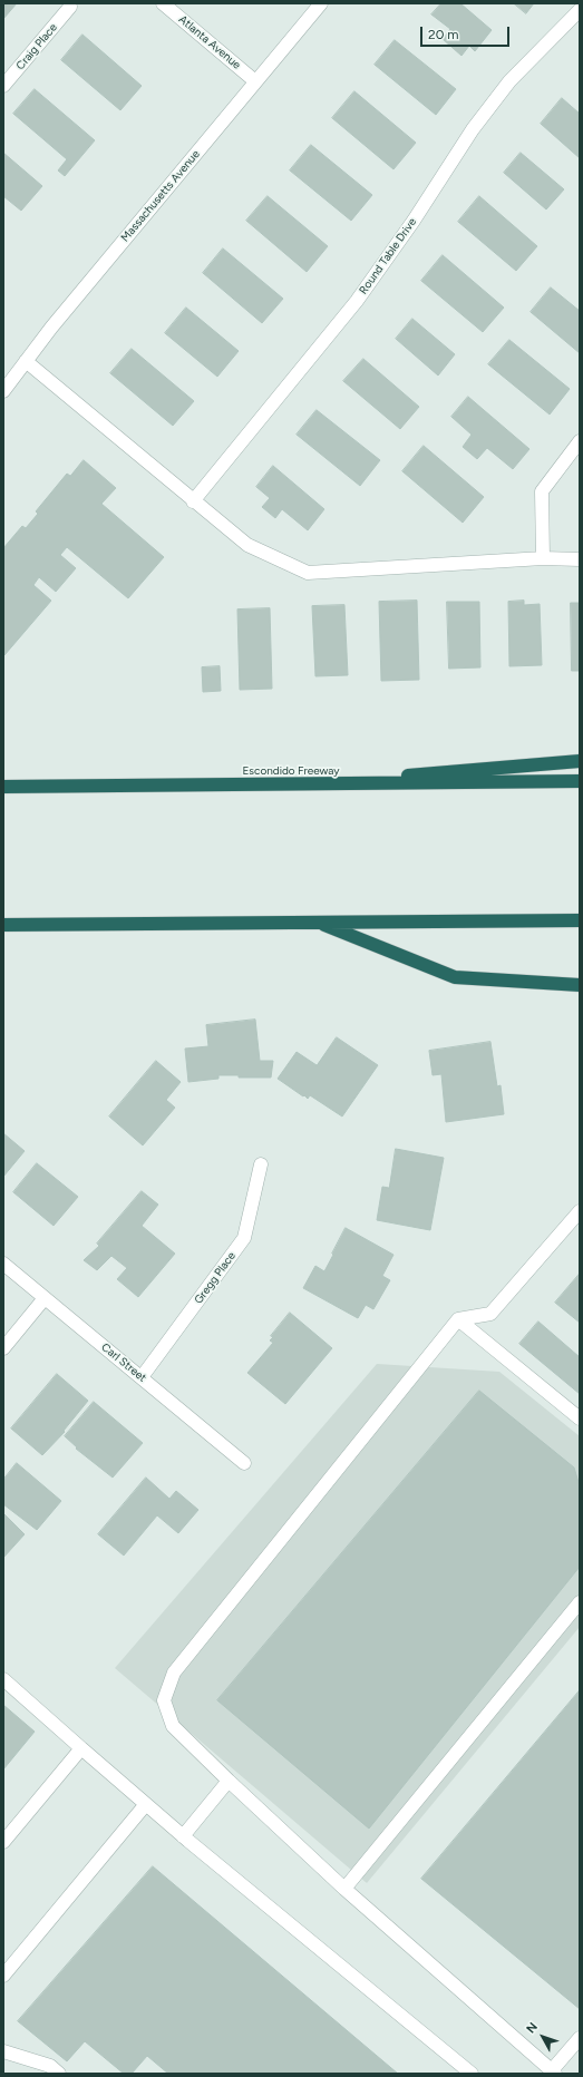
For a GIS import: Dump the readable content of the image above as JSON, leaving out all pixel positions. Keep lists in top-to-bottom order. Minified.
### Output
{"streets":{"highway":["Escondido Freeway"],"street":["Atlanta Avenue","Craig Place","Massachusetts Avenue","Round Table Drive","Gregg Place","Carl Street"]},"crossings":[["Atlanta Avenue","Massachusetts Avenue"],["Gregg Place","Carl Street"]],"scale_bar":"20 m","north":"top left"}
